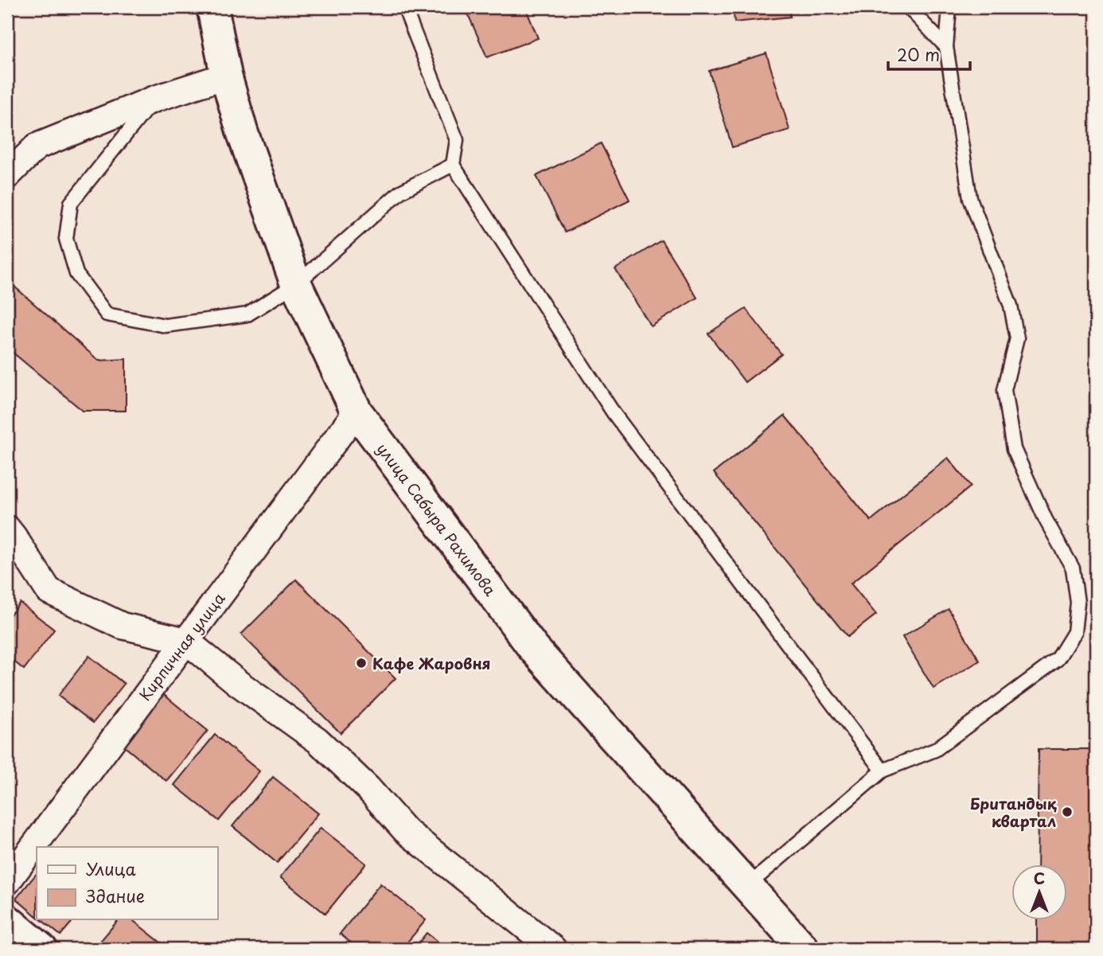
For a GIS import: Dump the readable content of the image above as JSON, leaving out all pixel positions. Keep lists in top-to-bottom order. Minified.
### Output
{"streets":{"main road":["улица Сабыра Рахимова"],"street":["Кирпичная улица"]},"crossings":[["улица Сабыра Рахимова","Кирпичная улица"]],"places":["Кафе Жаровня","Британдық квартал"],"legend":["Улица","Здание"],"scale_bar":"20 m","north":"top"}
